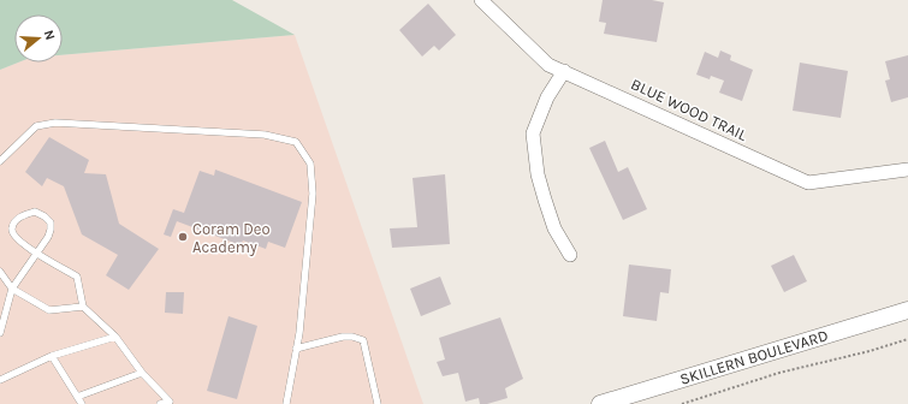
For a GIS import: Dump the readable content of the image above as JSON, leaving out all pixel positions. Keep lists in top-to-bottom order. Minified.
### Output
{"streets":{"street":["BLUE WOOD TRAIL","SKILLERN BOULEVARD"]},"places":["Coram Deo Academy"],"north":"right"}
